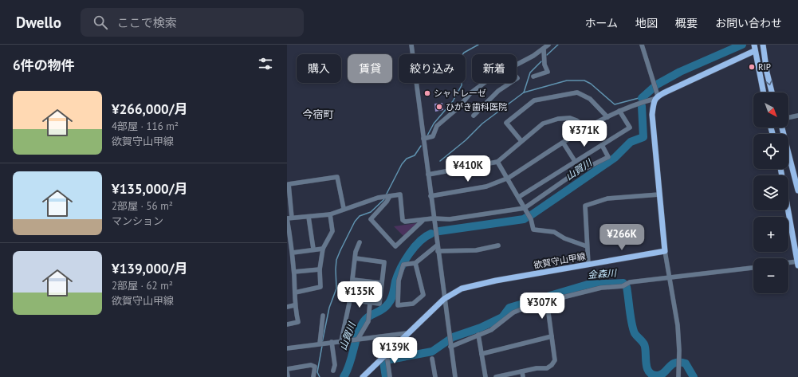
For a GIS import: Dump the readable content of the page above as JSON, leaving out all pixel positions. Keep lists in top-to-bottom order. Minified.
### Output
{"streets":{"main road":["欲賀守山甲線"]},"districts":["今宿町"],"water":["山賀川","金森川"],"places":["RIP","シャトレーゼ","ひがき歯科医院"],"north":"bottom right","page":{"header":"Dwello","search":"ここで検索","nav":["ホーム","地図","概要","お問い合わせ"],"heading":"6件の物件","chip":["購入","賃貸","絞り込み","新着"],"list":[{"name":"¥266,000/月","note":"4部屋 · 116 m² · 欲賀守山甲線"},{"name":"¥135,000/月","note":"2部屋 · 56 m² · マンション"},{"name":"¥139,000/月","note":"2部屋 · 62 m² · 欲賀守山甲線"}],"map_buttons":["+","−"],"price":["¥371K","¥410K","¥266K","¥135K","¥307K","¥139K"]}}
